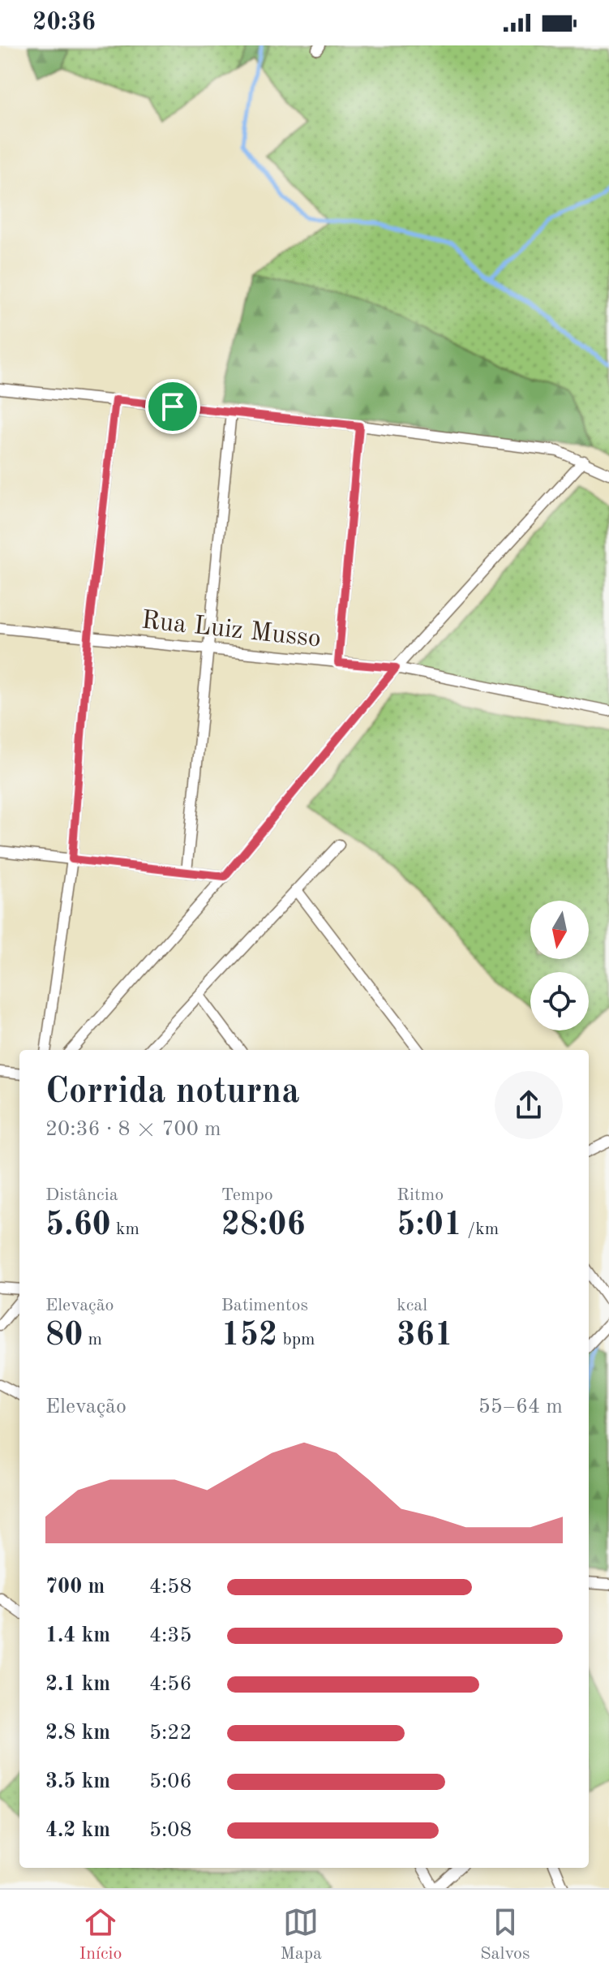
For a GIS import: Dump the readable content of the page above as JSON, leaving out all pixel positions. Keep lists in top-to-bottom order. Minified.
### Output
{"streets":{"street":["Rua Luiz Musso"]},"north":"bottom","page":{"status":"20:36","heading":["Corrida noturna","20:36 · 8 × 700 m"],"stats":[["Distância","5.60 km"],["Tempo","28:06"],["Ritmo","5:01 /km"],["Elevação","80 m"],["Batimentos","152 bpm"],["kcal","361"]],"chart":["Elevação","55–64 m"],"list":[{"name":"700 m","note":"4:58"},{"name":"1.4 km","note":"4:35"},{"name":"2.1 km","note":"4:56"},{"name":"2.8 km","note":"5:22"},{"name":"3.5 km","note":"5:06"},{"name":"4.2 km","note":"5:08"}],"tabs":["Início","Mapa","Salvos"]}}
